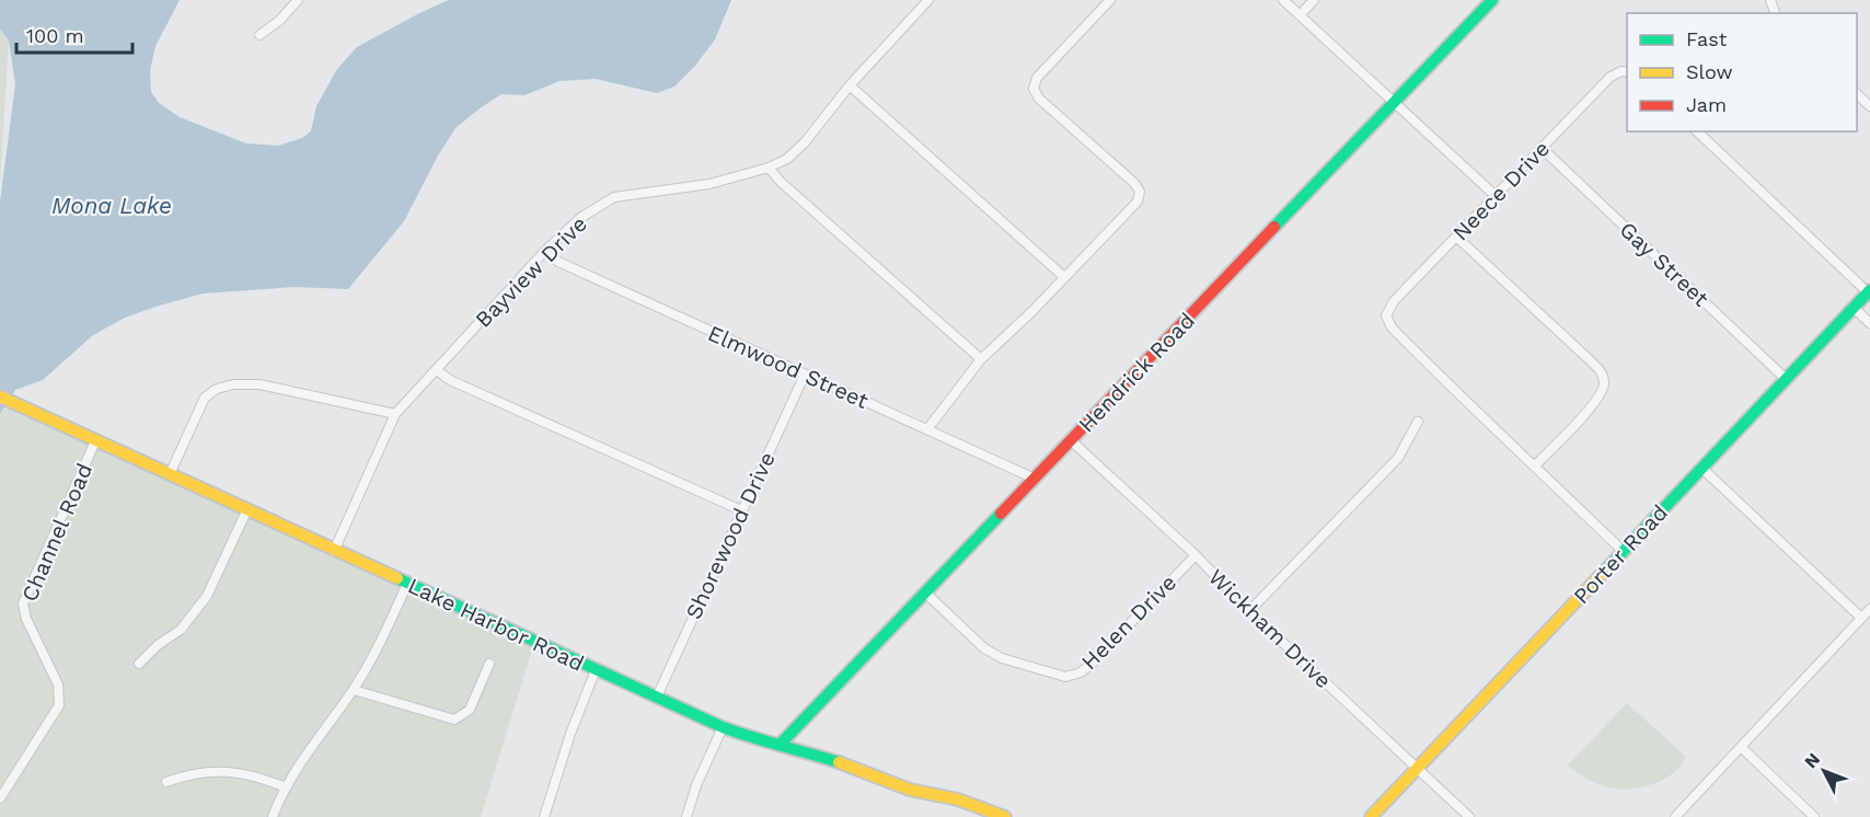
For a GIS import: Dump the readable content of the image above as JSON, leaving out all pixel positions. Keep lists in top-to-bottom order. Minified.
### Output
{"streets":{"street":["Neece Drive","Gay Street","Bayview Drive","Elmwood Street","Hendrick Road","Channel Road","Shorewood Drive","Porter Road","Helen Drive","Lake Harbor Road","Wickham Drive"]},"crossings":[["Neece Drive","Gay Street"],["Gay Street","Porter Road"],["Bayview Drive","Elmwood Street"],["Bayview Drive","Lake Harbor Road"],["Elmwood Street","Hendrick Road"],["Elmwood Street","Shorewood Drive"],["Hendrick Road","Helen Drive"],["Hendrick Road","Lake Harbor Road"],["Hendrick Road","Wickham Drive"],["Channel Road","Lake Harbor Road"],["Shorewood Drive","Lake Harbor Road"],["Porter Road","Wickham Drive"],["Helen Drive","Wickham Drive"]],"water":["Mona Lake"],"legend":["Fast","Slow","Jam"],"scale_bar":"100 m","north":"top left"}
